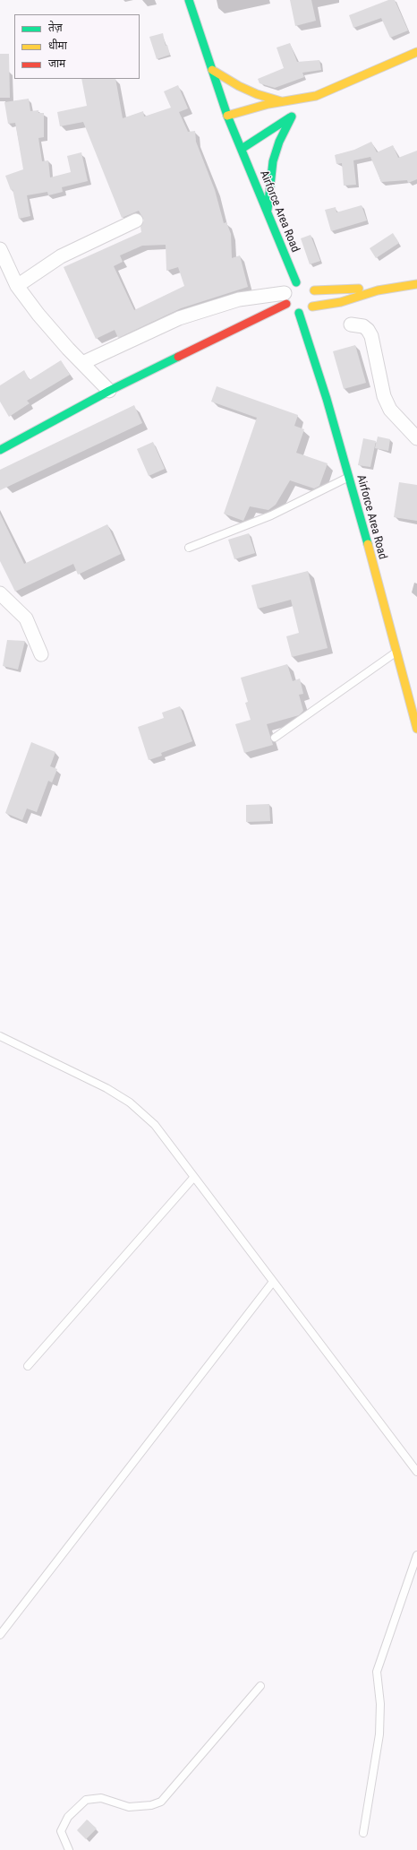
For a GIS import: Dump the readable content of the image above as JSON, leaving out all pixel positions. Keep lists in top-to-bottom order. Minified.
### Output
{"streets":{"street":["Airforce Area Road"]},"legend":["तेज़","धीमा","जाम"]}
